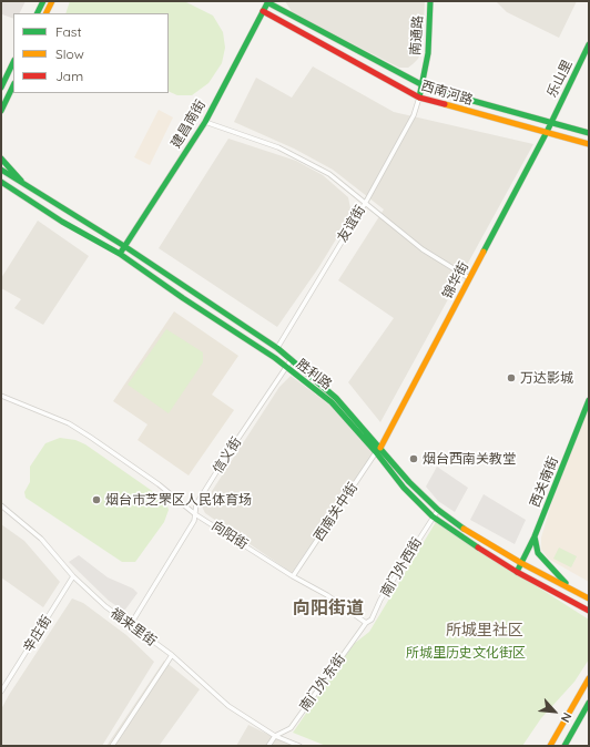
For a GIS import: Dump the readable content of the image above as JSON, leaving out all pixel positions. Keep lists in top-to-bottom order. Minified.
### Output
{"streets":{"main road":["南通路","乐山里","西南河路","建昌南街","锦华街","胜利路","西关南街"],"street":["友谊街","信义街","西南关中街","向阳街","南门外西街","福来里街","辛庄街","南门外东街"]},"crossings":[["南通路","西南河路"],["南通路","友谊街"],["乐山里","西南河路"],["乐山里","锦华街"],["西南河路","建昌南街"],["西南河路","友谊街"],["西南河路","锦华街"],["建昌南街","胜利路"],["友谊街","胜利路"],["锦华街","胜利路"],["锦华街","西南关中街"],["胜利路","信义街"],["胜利路","西关南街"],["胜利路","西南关中街"],["胜利路","南门外西街"],["信义街","向阳街"],["信义街","福来里街"],["西南关中街","向阳街"],["向阳街","南门外西街"],["向阳街","南门外东街"],["南门外西街","南门外东街"],["福来里街","辛庄街"],["福来里街","南门外东街"]],"districts":["向阳街道","所城里社区"],"parks":["所城里历史文化街区"],"places":["万达影城","烟台西南关教堂","烟台市芝罘区人民体育场"],"legend":["Fast","Slow","Jam"],"north":"bottom right"}
